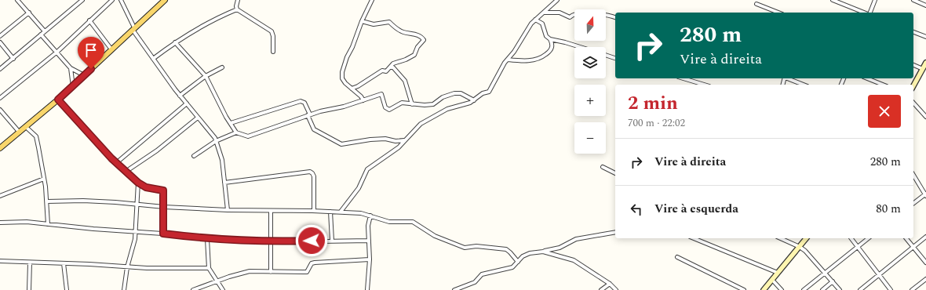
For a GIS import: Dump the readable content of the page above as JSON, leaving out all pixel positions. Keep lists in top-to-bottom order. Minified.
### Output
{"north":"top","page":{"map_buttons":["+","−"],"turn":["280 m","Vire à direita"],"heading":["2 min","700 m · 22:02"],"list":[{"name":"Vire à direita","value":"280 m"},{"name":"Vire à esquerda","value":"80 m"}]}}
